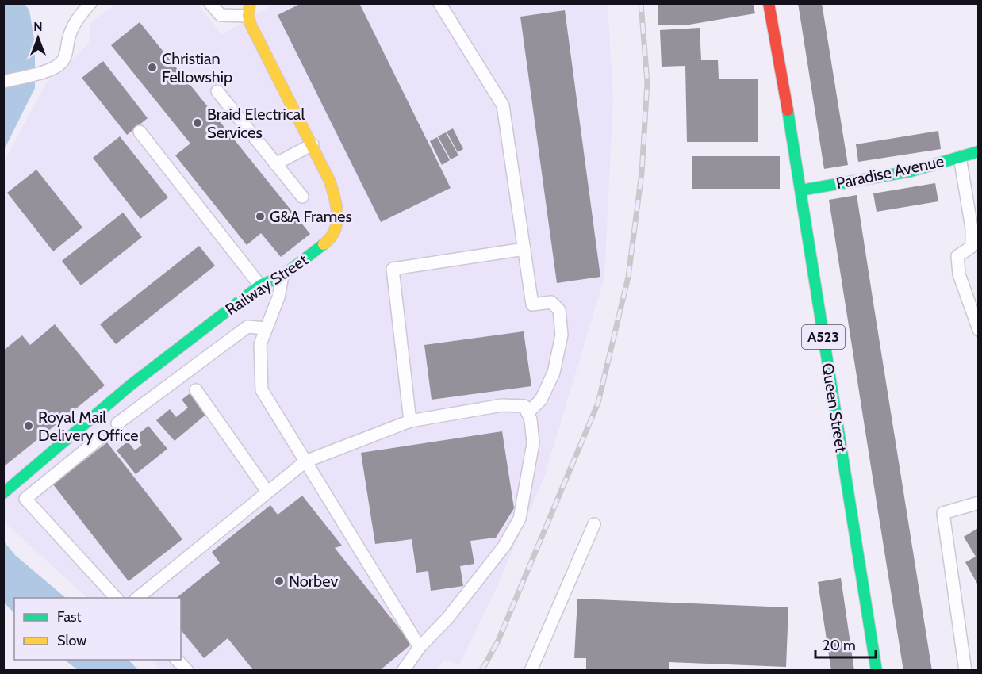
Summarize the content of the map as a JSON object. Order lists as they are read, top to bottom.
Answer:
{
  "streets": {
    "street": [
      "Paradise Avenue",
      "Railway Street",
      "A523",
      "Queen Street"
    ]
  },
  "crossings": [
    ["Paradise Avenue", "Queen Street"]
  ],
  "places": [
    "Christian Fellowship",
    "Braid Electrical Services",
    "G&A Frames",
    "Royal Mail Delivery Office",
    "Norbev"
  ],
  "legend": ["Fast", "Slow"],
  "scale_bar": "20 m",
  "north": "top"
}
